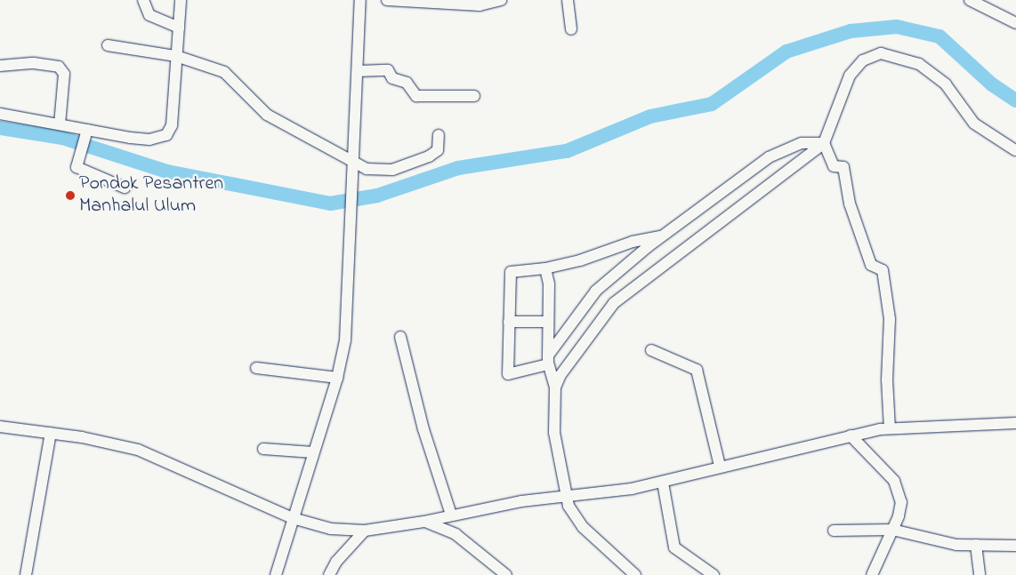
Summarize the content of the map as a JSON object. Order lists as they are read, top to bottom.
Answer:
{
  "places": ["Pondok Pesantren Manhalul Ulum"]
}
